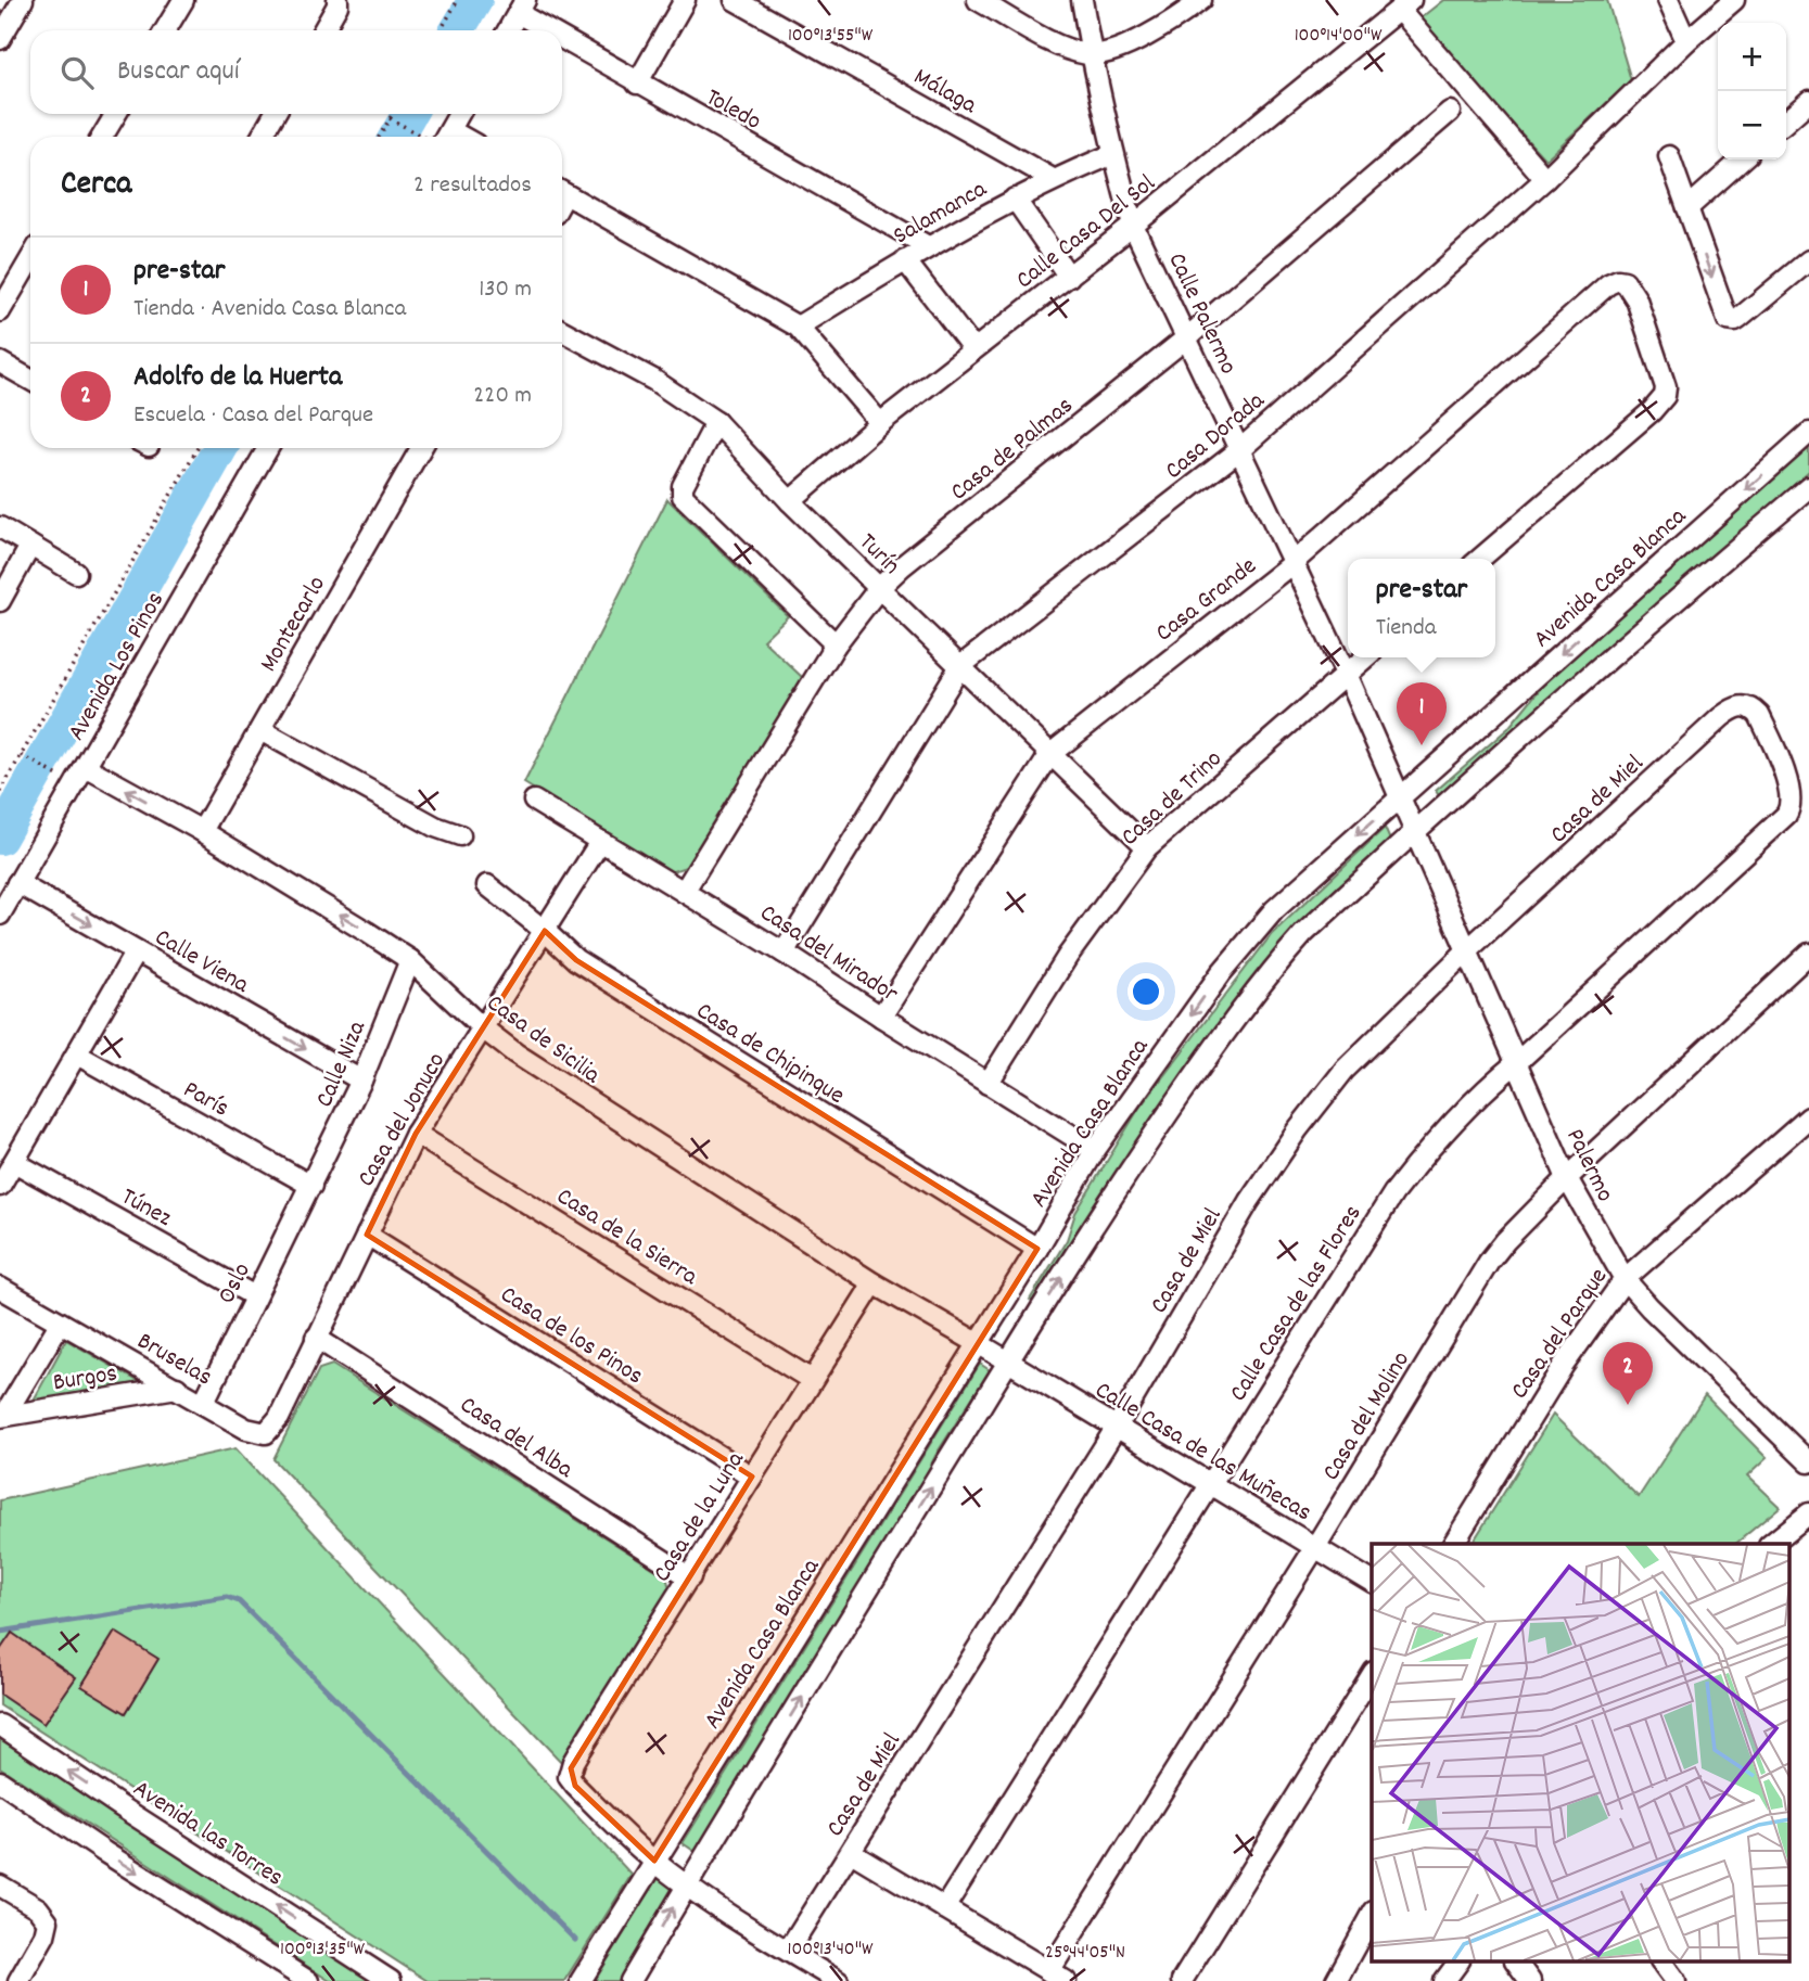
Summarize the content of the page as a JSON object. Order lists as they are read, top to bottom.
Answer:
{
  "streets": {
    "street": [
      "Málaga",
      "Toledo",
      "Salamanca",
      "Calle Casa Del Sol",
      "Calle Palermo",
      "Casa Dorada",
      "Casa de Palmas",
      "Turín",
      "Avenida Casa Blanca",
      "Casa Grande",
      "Montecarlo",
      "Avenida Los Pinos",
      "Casa de Trino",
      "Casa de Miel",
      "Casa del Mirador",
      "Calle Viena",
      "Casa de Sicilia",
      "Casa de Chipinque",
      "Calle Niza",
      "París",
      "Casa del Jonuco",
      "Palermo",
      "Túnez",
      "Casa de la Sierra",
      "Oslo",
      "Calle Casa de las Flores",
      "Casa del Parque",
      "Casa de los Pinos",
      "Bruselas",
      "Burgos",
      "Casa del Molino",
      "Casa del Alba",
      "Calle Casa de las Muñecas",
      "Casa de la Luna",
      "Avenida las Torres"
    ]
  },
  "crossings": [
    ["Málaga", "Salamanca"],
    ["Toledo", "Salamanca"],
    ["Salamanca", "Calle Palermo"],
    ["Calle Casa Del Sol", "Calle Palermo"],
    ["Calle Casa Del Sol", "Turín"],
    ["Calle Palermo", "Casa Dorada"],
    ["Calle Palermo", "Casa de Palmas"],
    ["Calle Palermo", "Avenida Casa Blanca"],
    ["Calle Palermo", "Casa Grande"],
    ["Calle Palermo", "Casa de Trino"],
    ["Calle Palermo", "Palermo"],
    ["Casa Dorada", "Turín"],
    ["Casa Dorada", "Casa del Mirador"],
    ["Casa de Palmas", "Turín"],
    ["Casa de Palmas", "Casa del Mirador"],
    ["Turín", "Casa Grande"],
    ["Turín", "Casa de Trino"],
    ["Avenida Casa Blanca", "Casa del Mirador"],
    ["Avenida Casa Blanca", "Casa de Sicilia"],
    ["Avenida Casa Blanca", "Casa de Chipinque"],
    ["Avenida Casa Blanca", "Calle Casa de las Muñecas"],
    ["Avenida Casa Blanca", "Casa de la Luna"],
    ["Casa Grande", "Casa del Mirador"],
    ["Montecarlo", "Casa de Sicilia"],
    ["Avenida Los Pinos", "Calle Viena"],
    ["Avenida Los Pinos", "Casa de Sicilia"],
    ["Casa de Trino", "Casa del Mirador"],
    ["Casa de Miel", "Palermo"],
    ["Casa de Miel", "Calle Casa de las Flores"],
    ["Casa de Miel", "Calle Casa de las Muñecas"],
    ["Casa del Mirador", "Casa del Jonuco"],
    ["Calle Viena", "Calle Niza"],
    ["Casa de Sicilia", "Calle Niza"],
    ["Casa de Sicilia", "Casa del Jonuco"],
    ["Casa de Sicilia", "Calle Casa de las Muñecas"],
    ["Casa de Sicilia", "Casa de la Luna"],
    ["Casa de Chipinque", "Casa del Jonuco"],
    ["Calle Niza", "París"],
    ["Calle Niza", "Oslo"],
    ["París", "Oslo"],
    ["Casa del Jonuco", "Casa de la Sierra"],
    ["Casa del Jonuco", "Casa de los Pinos"],
    ["Casa del Jonuco", "Bruselas"],
    ["Casa del Jonuco", "Casa del Alba"],
    ["Palermo", "Calle Casa de las Flores"],
    ["Palermo", "Casa del Parque"],
    ["Palermo", "Casa del Molino"],
    ["Túnez", "Oslo"],
    ["Casa de la Sierra", "Casa de la Luna"],
    ["Oslo", "Bruselas"],
    ["Calle Casa de las Flores", "Calle Casa de las Muñecas"],
    ["Casa de los Pinos", "Casa de la Luna"],
    ["Bruselas", "Burgos"],
    ["Casa del Molino", "Calle Casa de las Muñecas"],
    ["Casa del Alba", "Casa de la Luna"]
  ],
  "one_way": ["Calle Viena"],
  "page": {
    "map_buttons": ["+", "−"],
    "search": "Buscar aquí",
    "heading": ["Cerca", "2 resultados"],
    "list": [
      {
        "mark": "1",
        "name": "pre-star",
        "note": "Tienda · Avenida Casa Blanca",
        "value": "130 m"
      },
      {
        "mark": "2",
        "name": "Adolfo de la Huerta",
        "note": "Escuela · Casa del Parque",
        "value": "220 m"
      }
    ],
    "popup": ["pre-star", "Tienda"],
    "pins": ["1", "2"]
  },
  "coordinates": [
    "100°13'55\"W",
    "100°14'00\"W",
    "100°13'35\"W",
    "100°13'40\"W",
    "25°44'05\"N"
  ]
}
